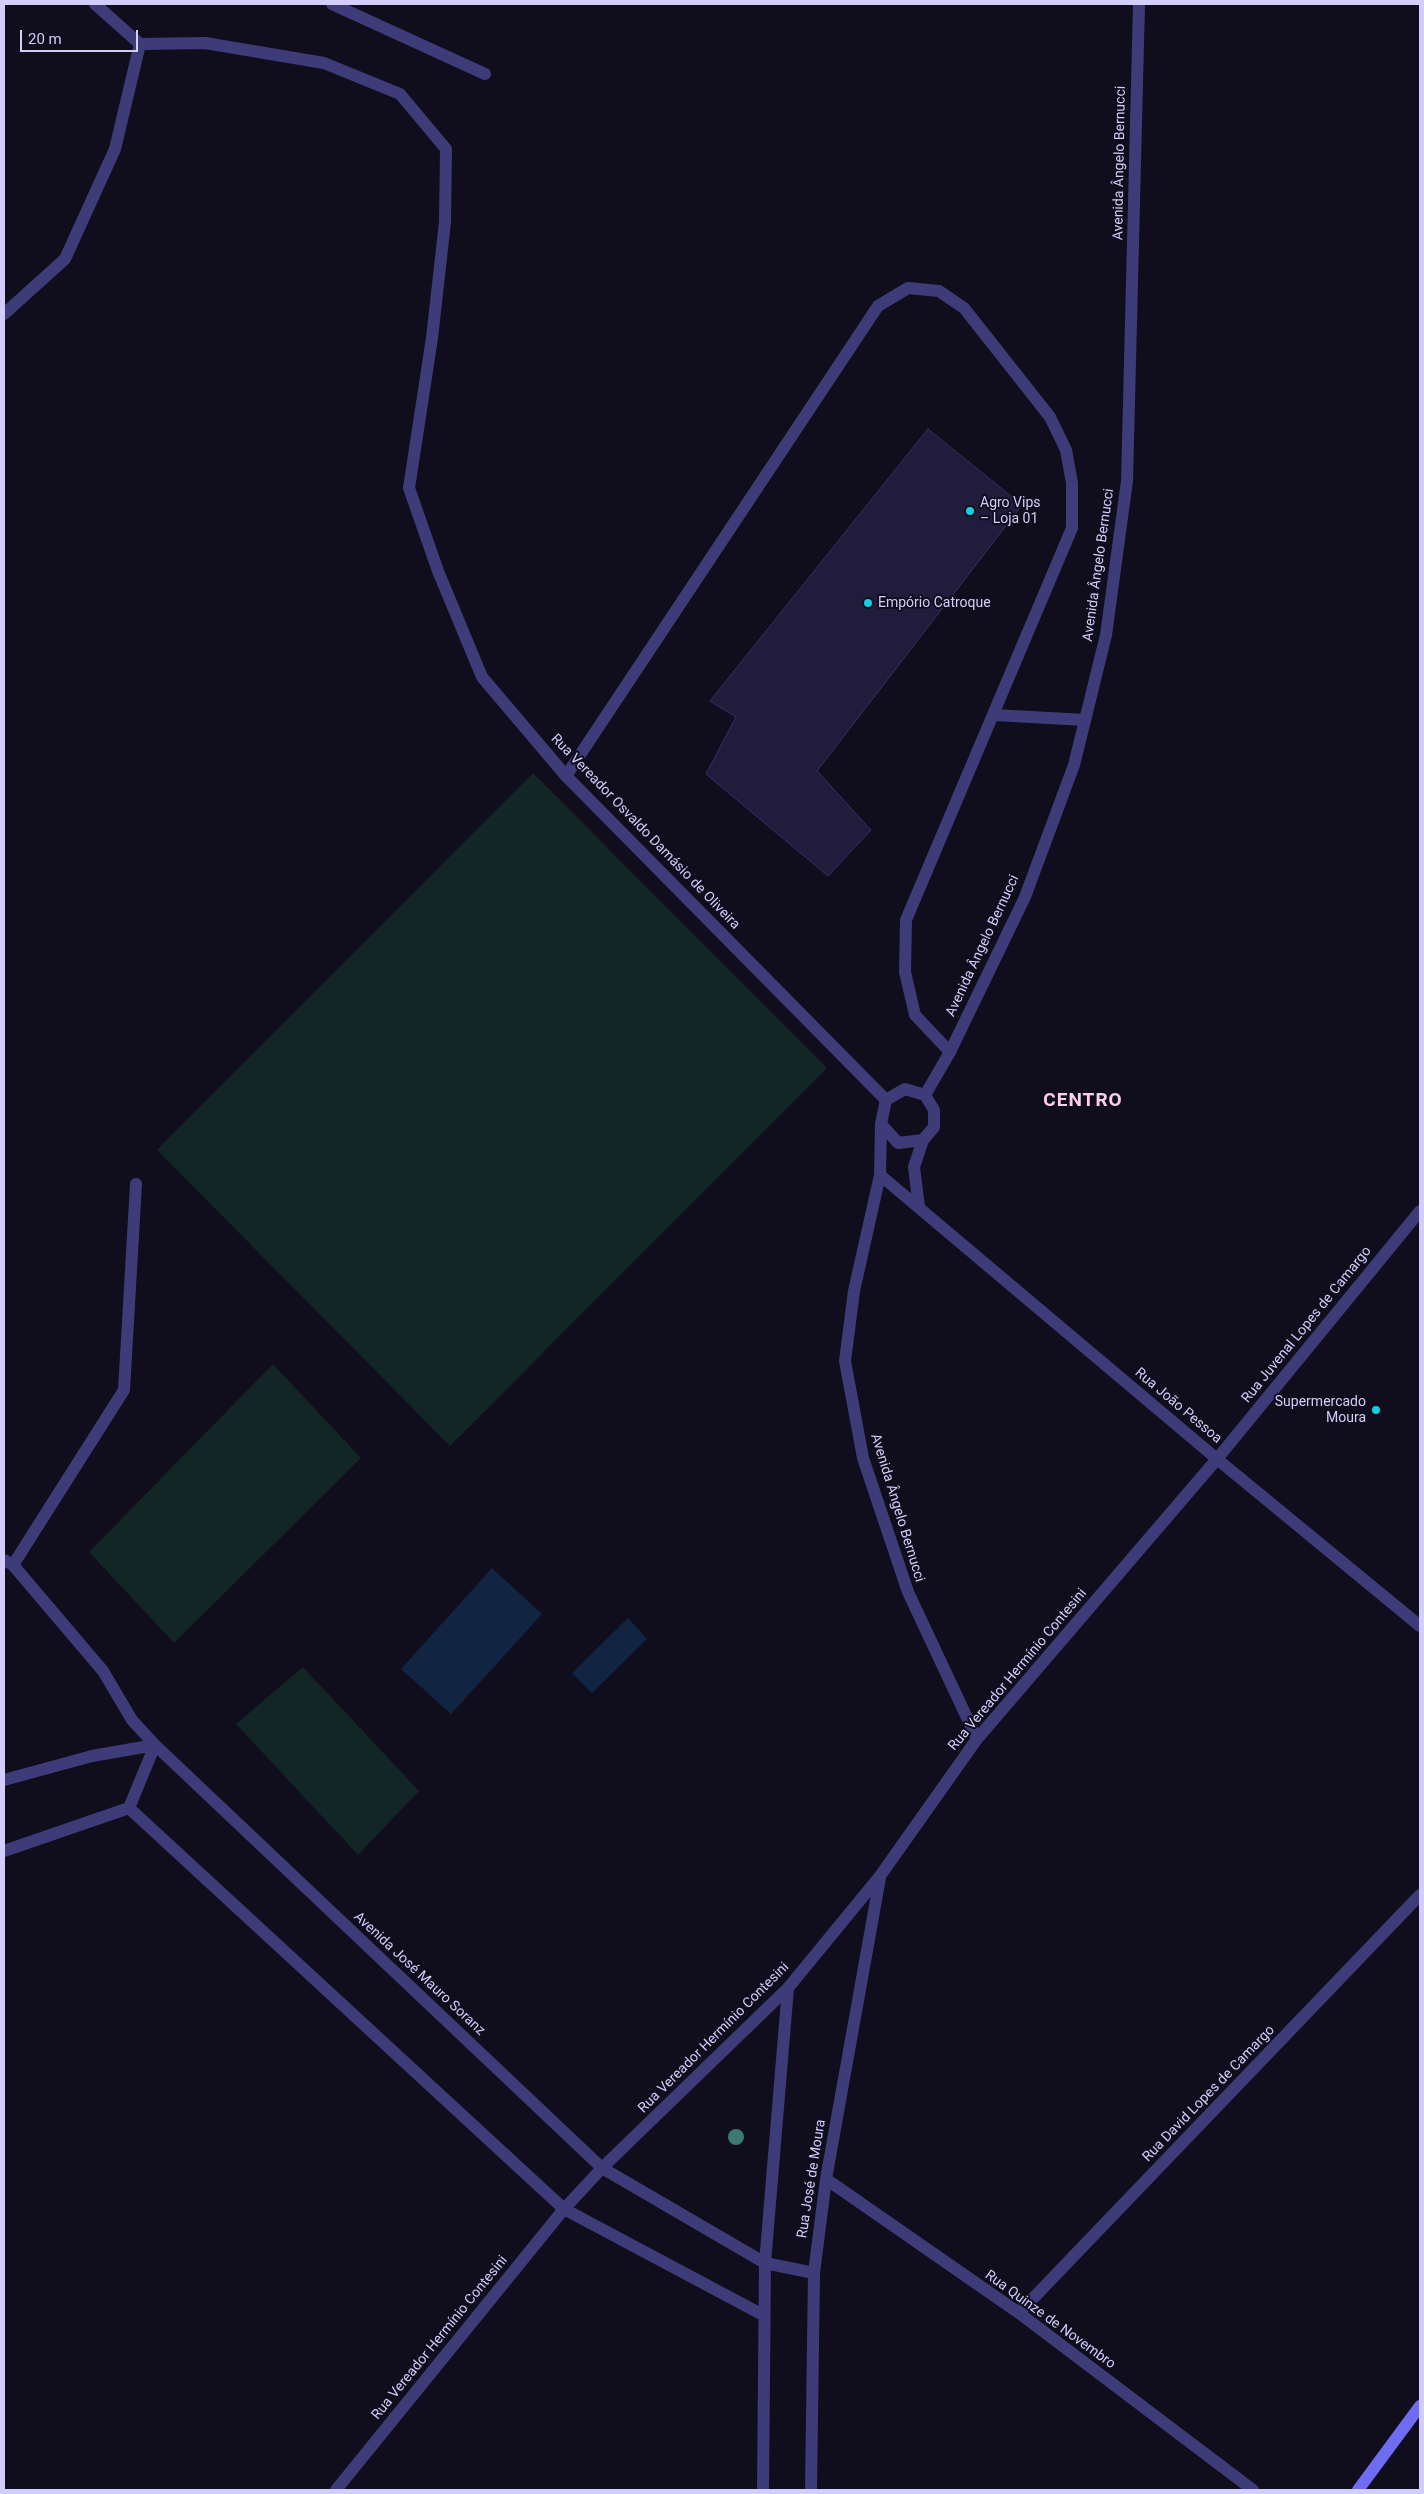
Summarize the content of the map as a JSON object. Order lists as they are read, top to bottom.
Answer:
{
  "streets": {
    "street": [
      "Avenida Ângelo Bernucci",
      "Rua Vereador Osvaldo Damásio de Oliveira",
      "Rua Juvenal Lopes de Camargo",
      "Rua João Pessoa",
      "Rua Vereador Hermínio Contesini",
      "Avenida José Mauro Soranz",
      "Rua David Lopes de Camargo",
      "Rua José de Moura",
      "Rua Quinze de Novembro"
    ]
  },
  "crossings": [
    ["Avenida Ângelo Bernucci", "Rua Vereador Osvaldo Damásio de Oliveira"],
    ["Avenida Ângelo Bernucci", "Rua João Pessoa"],
    ["Avenida Ângelo Bernucci", "Rua Vereador Hermínio Contesini"],
    ["Rua Juvenal Lopes de Camargo", "Rua João Pessoa"],
    ["Rua Juvenal Lopes de Camargo", "Rua Vereador Hermínio Contesini"],
    ["Rua João Pessoa", "Rua Vereador Hermínio Contesini"],
    ["Rua Vereador Hermínio Contesini", "Avenida José Mauro Soranz"],
    ["Rua Vereador Hermínio Contesini", "Rua José de Moura"],
    ["Avenida José Mauro Soranz", "Rua José de Moura"],
    ["Rua David Lopes de Camargo", "Rua Quinze de Novembro"],
    ["Rua José de Moura", "Rua Quinze de Novembro"]
  ],
  "districts": ["CENTRO"],
  "places": ["Agro Vips – Loja 01", "Empório Catroque", "Supermercado Moura"],
  "scale_bar": "20 m"
}
